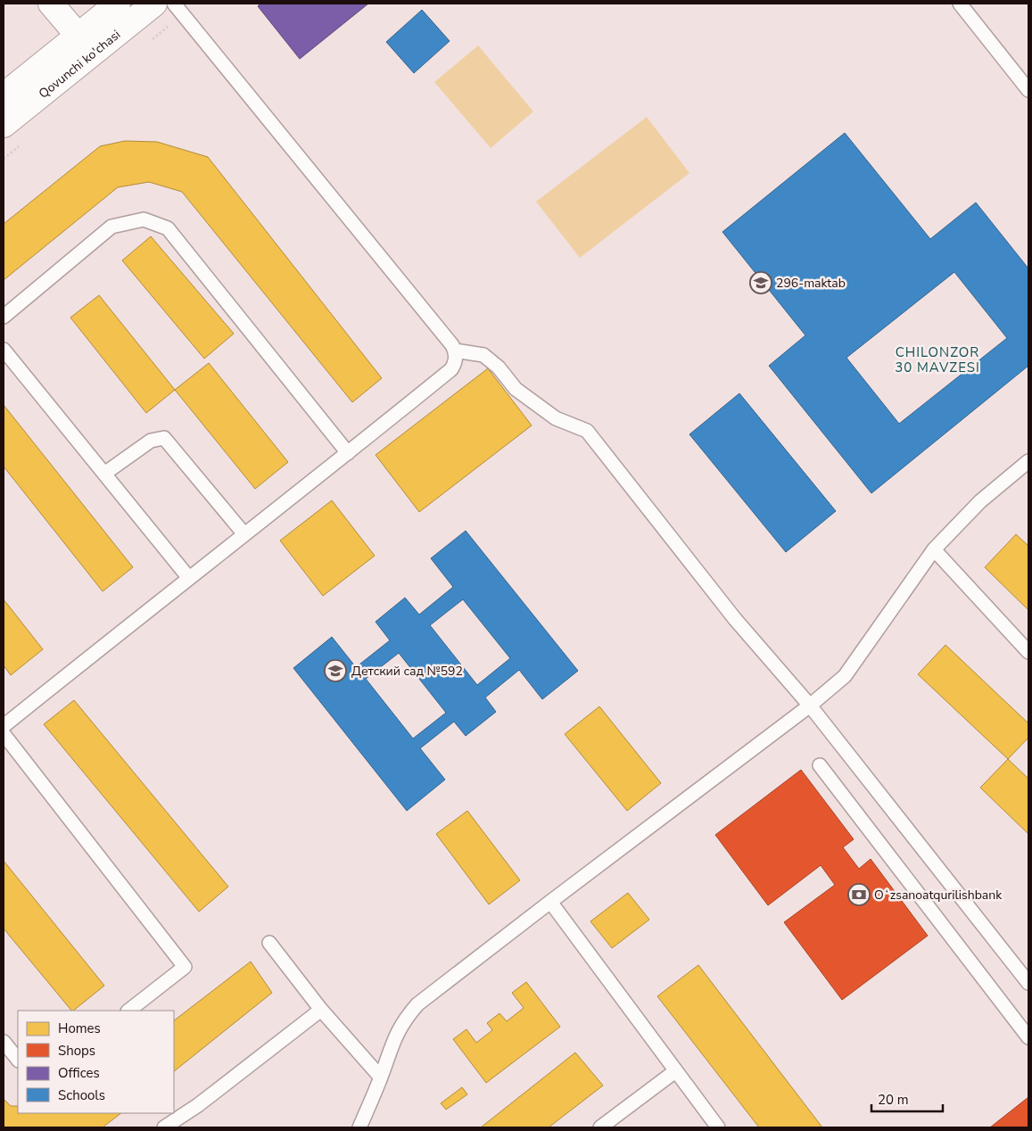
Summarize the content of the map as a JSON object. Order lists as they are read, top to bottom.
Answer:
{
  "streets": {
    "street": ["Qovunchi ko'chasi"]
  },
  "districts": ["CHILONZOR 30 MAVZESI"],
  "places": {
    "school or university": ["296-maktab", "Детcкий сад №592"],
    "bank": ["Oʻzsanoatqurilishbank"]
  },
  "legend": [
    "Homes",
    "Shops",
    "Offices",
    "Schools"
  ],
  "scale_bar": "20 m"
}
